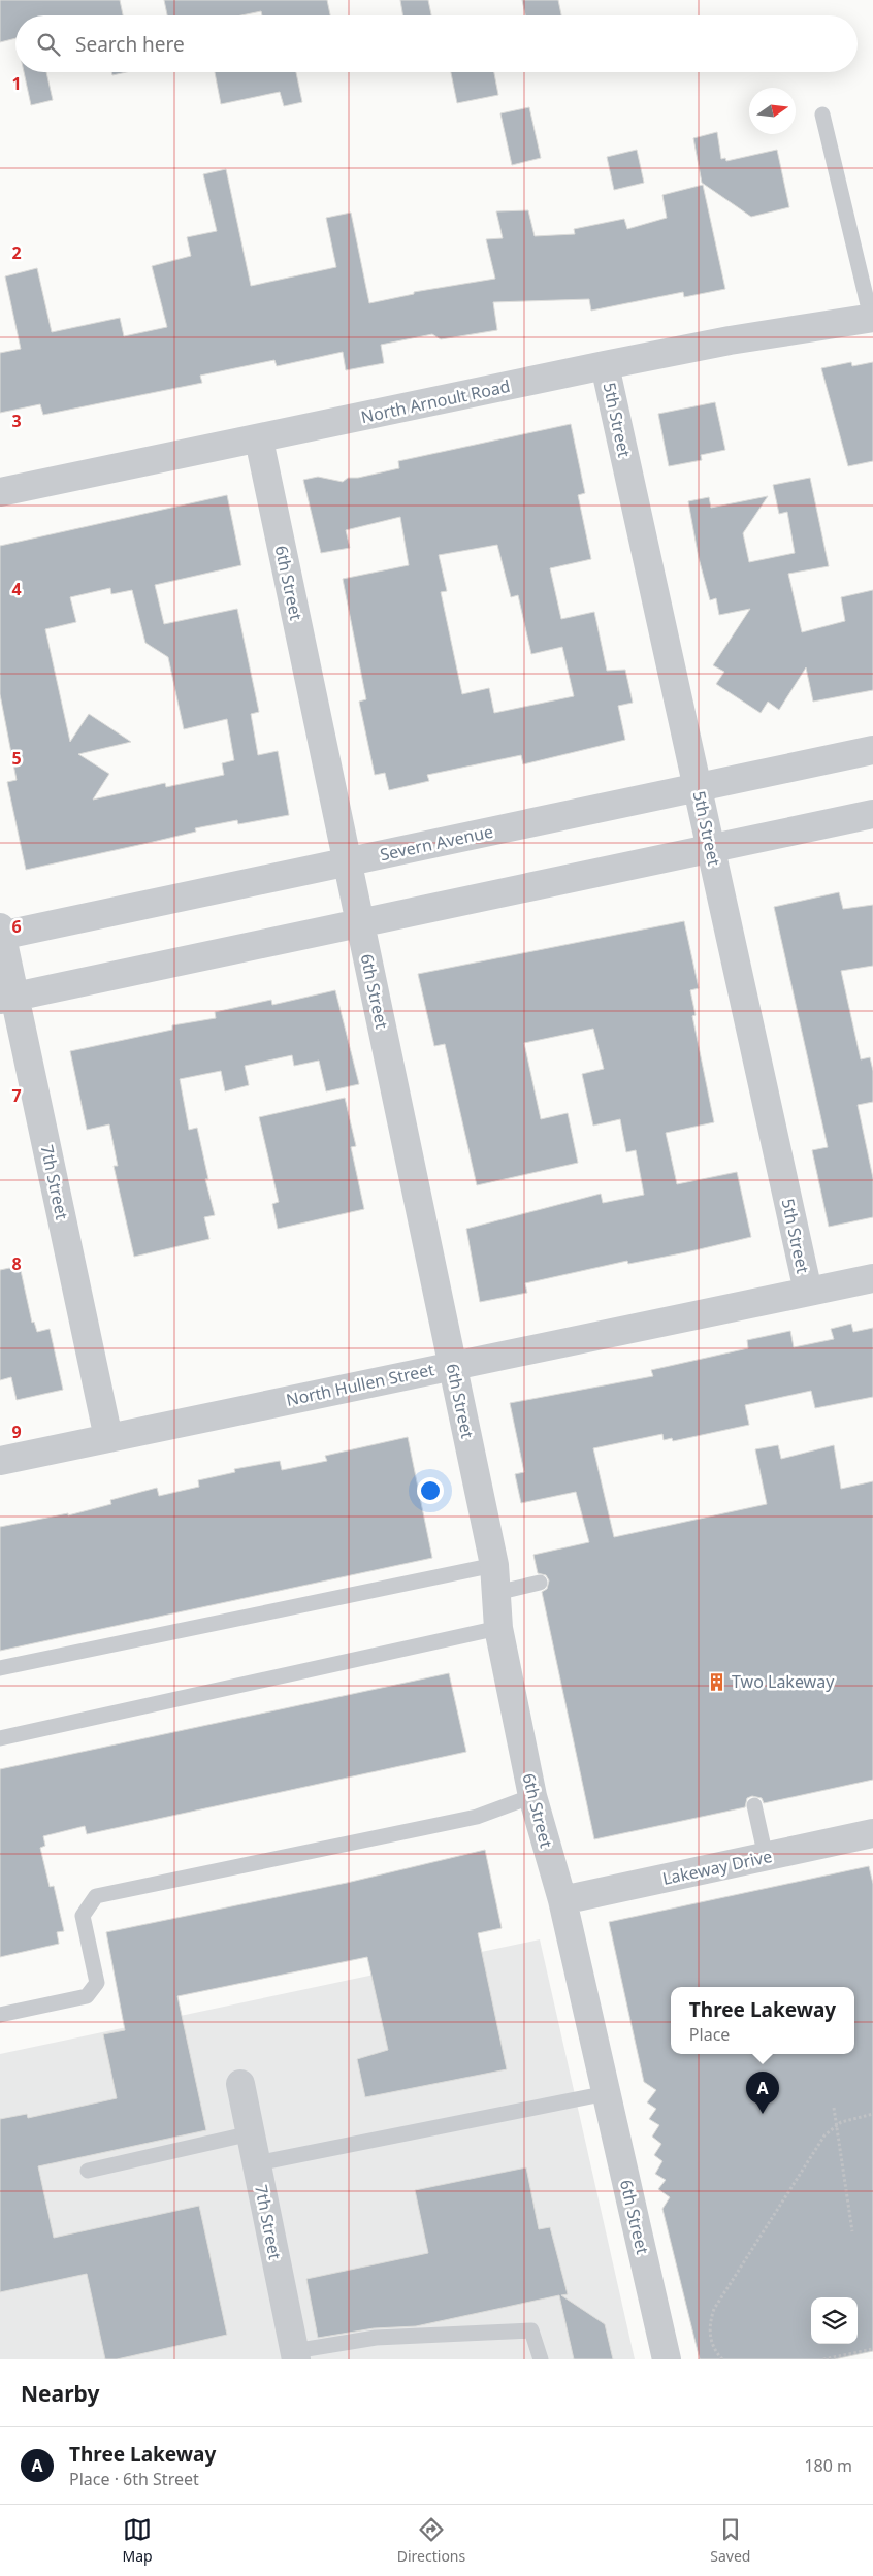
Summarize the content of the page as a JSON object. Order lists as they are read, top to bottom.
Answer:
{
  "streets": {
    "street": [
      "North Arnoult Road",
      "5th Street",
      "6th Street",
      "Severn Avenue",
      "7th Street",
      "North Hullen Street",
      "Lakeway Drive"
    ]
  },
  "crossings": [
    ["North Arnoult Road", "5th Street"],
    ["North Arnoult Road", "6th Street"],
    ["5th Street", "Severn Avenue"],
    ["5th Street", "North Hullen Street"],
    ["6th Street", "Severn Avenue"],
    ["6th Street", "North Hullen Street"],
    ["6th Street", "Lakeway Drive"],
    ["Severn Avenue", "7th Street"],
    ["7th Street", "North Hullen Street"]
  ],
  "places": {
    "building": ["Two Lakeway"]
  },
  "north": "right",
  "page": {
    "search": "Search here",
    "popup": ["Three Lakeway", "Place"],
    "pins": "A",
    "heading": "Nearby",
    "list": [
      {
        "mark": "A",
        "name": "Three Lakeway",
        "note": "Place · 6th Street",
        "value": "180 m"
      }
    ],
    "nav": ["Map", "Directions", "Saved"]
  },
  "grid": {
    "rows": [
      "1",
      "2",
      "3",
      "4",
      "5",
      "6",
      "7",
      "8",
      "9"
    ]
  }
}
